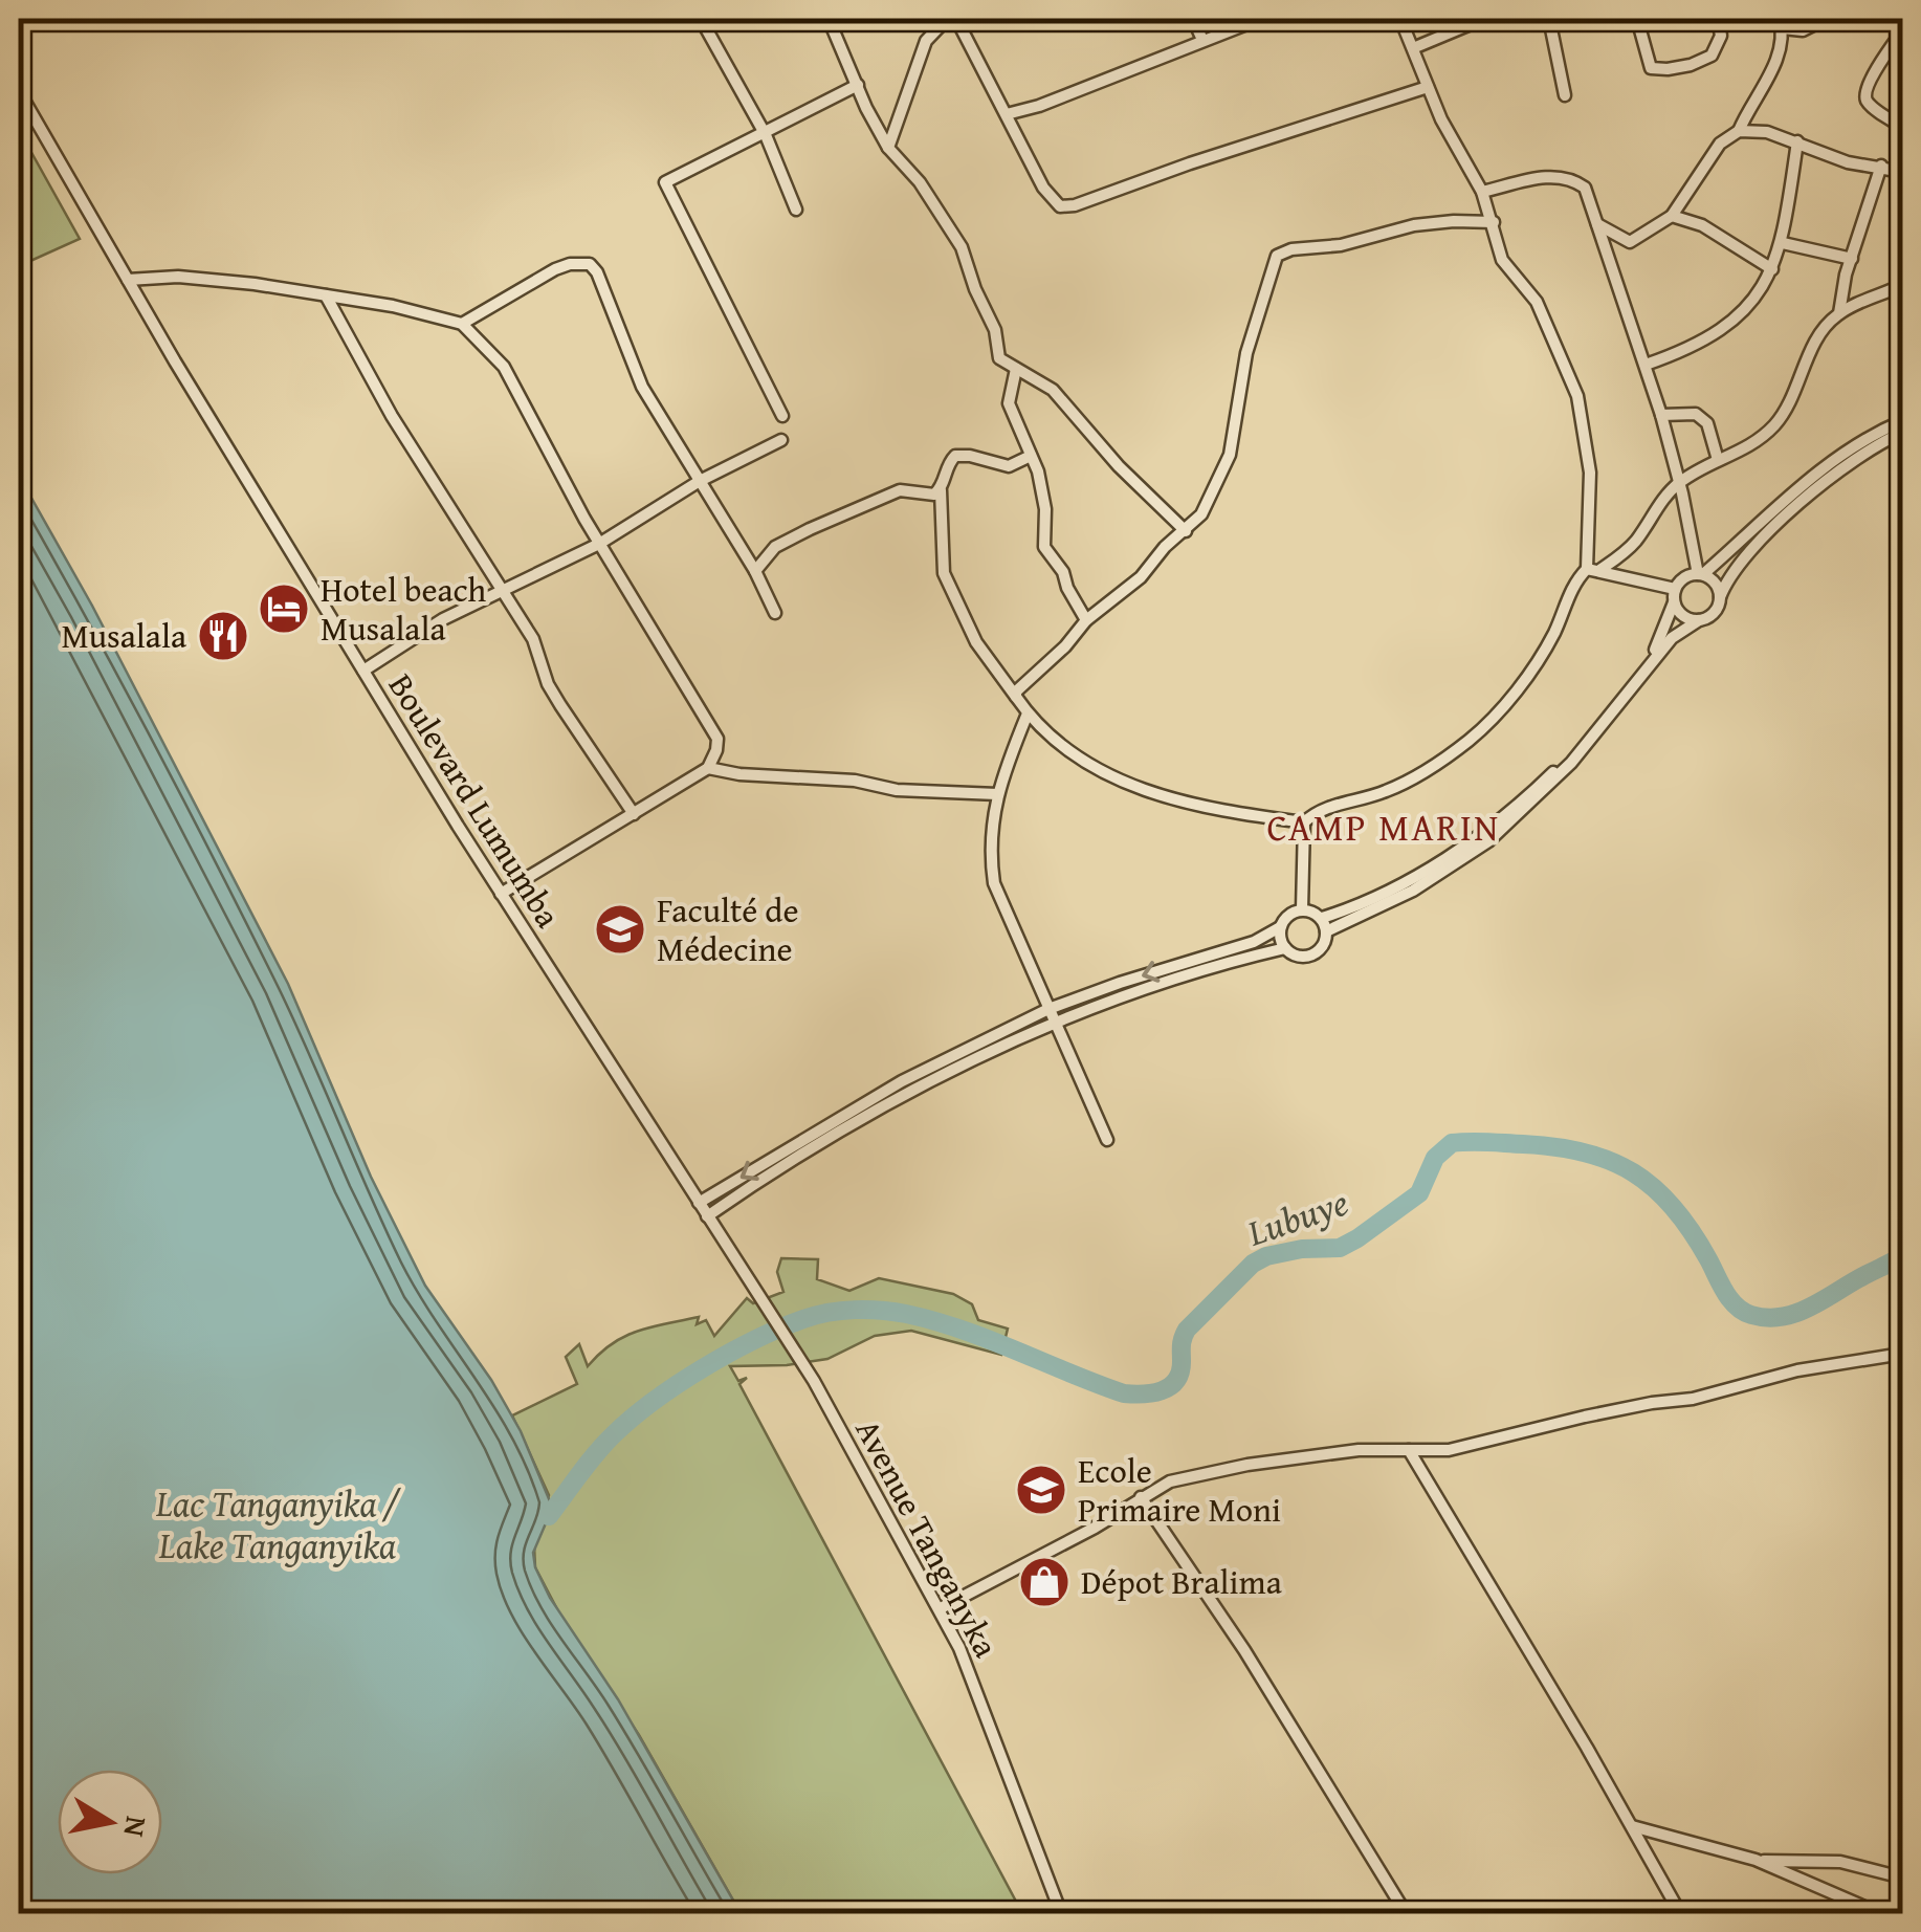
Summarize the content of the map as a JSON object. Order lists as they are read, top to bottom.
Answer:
{
  "streets": {
    "street": ["Boulevard Lumumba", "Avenue Tanganyka"]
  },
  "crossings": [
    ["Boulevard Lumumba", "Avenue Tanganyka"]
  ],
  "districts": ["CAMP MARIN"],
  "water": ["Lubuye", "Lac Tanganyika / Lake Tanganyika"],
  "places": {
    "hotel": ["Hotel beach Musalala"],
    "restaurant": ["Musalala"],
    "school or university": ["Faculté de Médecine", "Ecole Primaire Moni"],
    "shop": ["Dépot Bralima"]
  },
  "north": "right"
}
